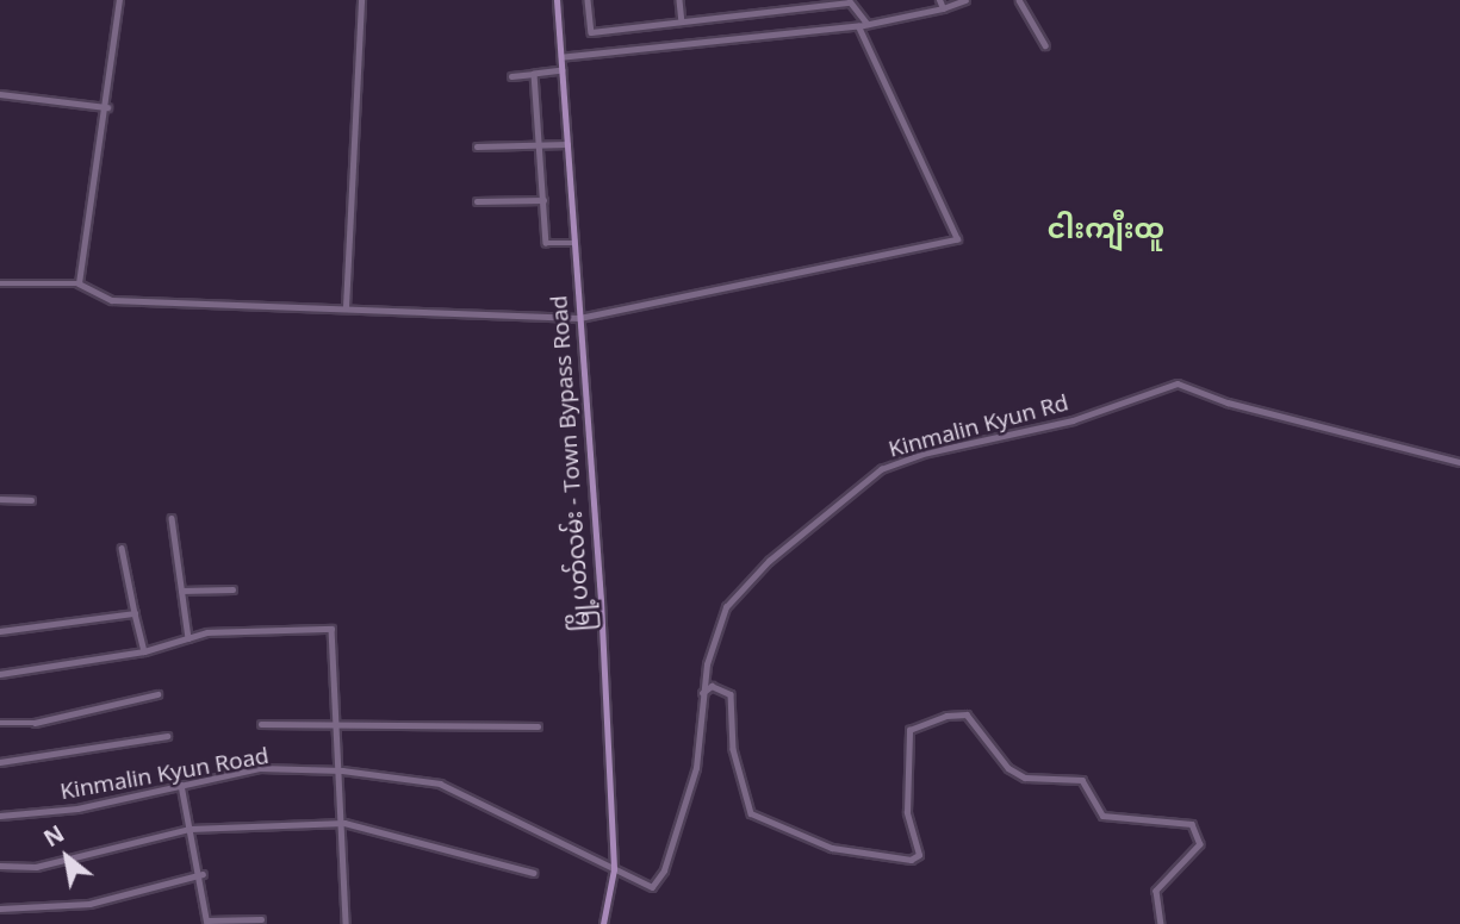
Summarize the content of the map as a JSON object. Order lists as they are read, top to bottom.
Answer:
{
  "streets": {
    "main road": ["မြို့ပတ်လမ်း - Town Bypass Road"],
    "street": ["Kinmalin Kyun Rd", "Kinmalin Kyun Road"]
  },
  "crossings": [
    ["Kinmalin Kyun Rd", "မြို့ပတ်လမ်း - Town Bypass Road"],
    ["Kinmalin Kyun Rd", "Kinmalin Kyun Road"],
    ["မြို့ပတ်လမ်း - Town Bypass Road", "Kinmalin Kyun Road"]
  ],
  "districts": ["ငါးကျီးထူ"],
  "north": "top left"
}
